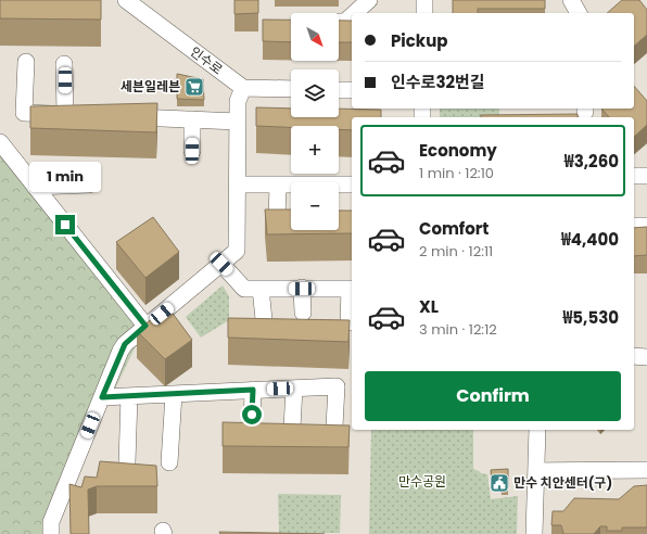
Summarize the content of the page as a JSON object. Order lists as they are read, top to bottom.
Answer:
{
  "streets": {
    "street": ["인수로"]
  },
  "parks": ["만수공원"],
  "places": {
    "supermarket": ["세븐일레븐"],
    "public building": ["만수 치안센터(구)"]
  },
  "north": "bottom right",
  "page": {
    "map_buttons": ["+", "−"],
    "banner": ["Pickup", "인수로32번길"],
    "list": [
      {
        "name": "Economy",
        "note": "1 min · 12:10",
        "value": "₩3,260"
      },
      {
        "name": "Comfort",
        "note": "2 min · 12:11",
        "value": "₩4,400"
      },
      {
        "name": "XL",
        "note": "3 min · 12:12",
        "value": "₩5,530"
      }
    ],
    "bubble": "1 min",
    "buttons": "Confirm"
  }
}
